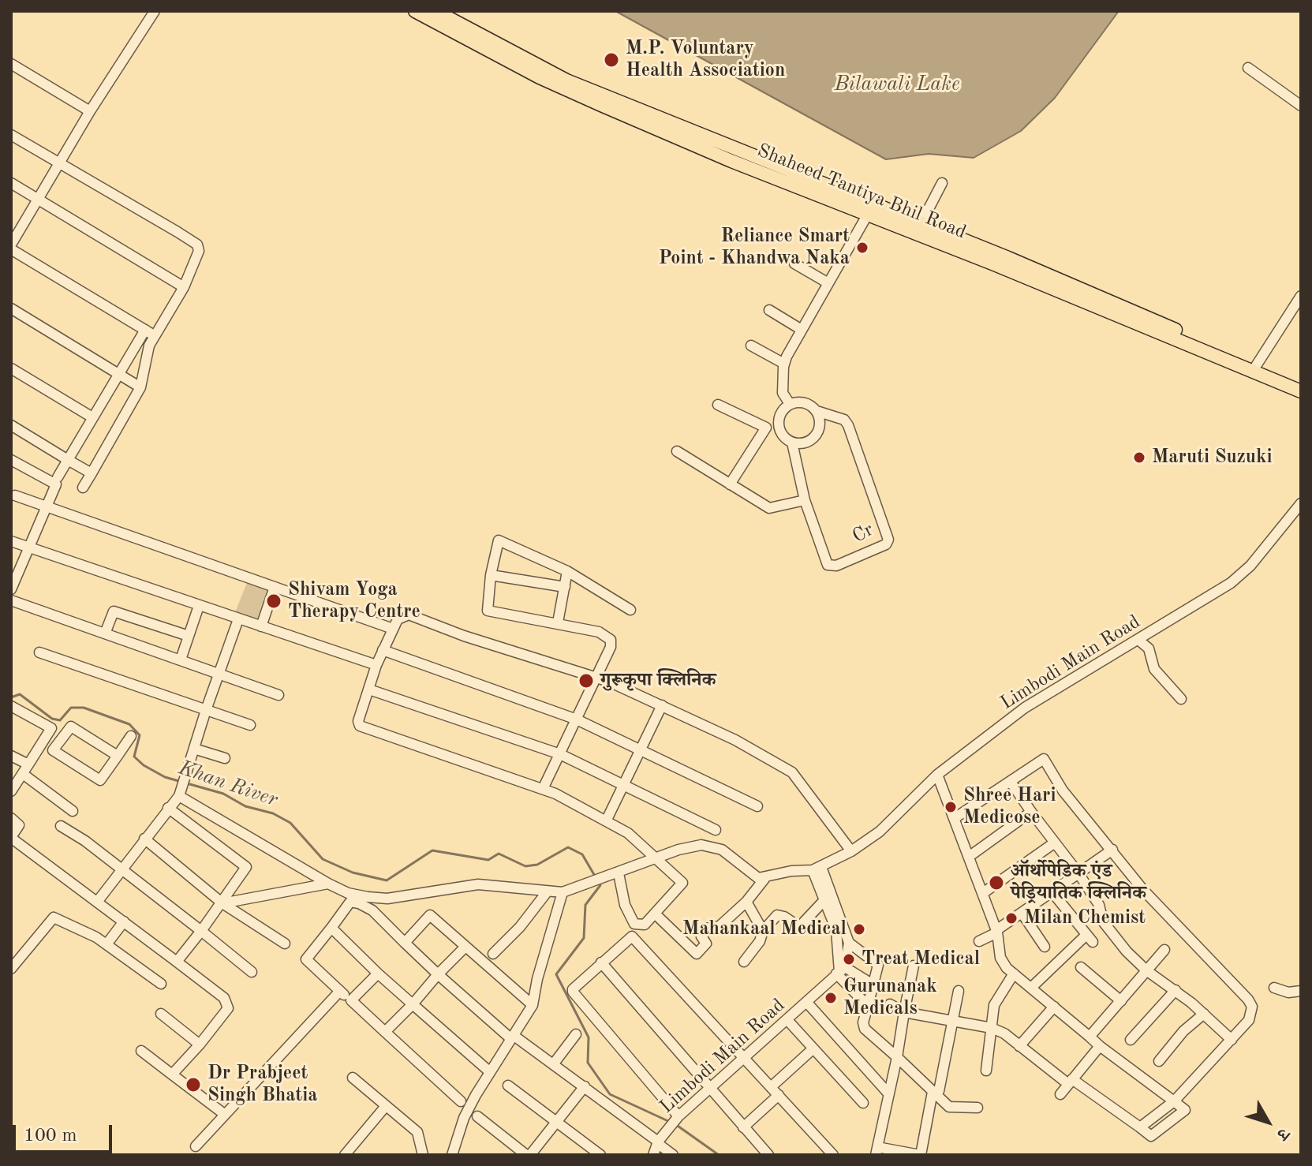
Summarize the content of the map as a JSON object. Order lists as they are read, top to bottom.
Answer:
{
  "streets": {
    "main road": ["Shaheed Tantiya Bhil Road"],
    "street": ["Cr", "Limbodi Main Road"]
  },
  "water": ["Bilawali Lake", "Khan River"],
  "places": [
    "M.P. Voluntary Health Association",
    "Reliance Smart Point - Khandwa Naka",
    "Maruti Suzuki",
    "Shivam Yoga Therapy Centre",
    "गुरूकृपा क्लिनिक",
    "Shree Hari Medicose",
    "ऑर्थोपेडिक एंड पेड्रियातिक क्लिनिक",
    "Milan Chemist",
    "Mahankaal Medical",
    "Treat Medical",
    "Gurunanak Medicals",
    "Dr Prabjeet Singh Bhatia"
  ],
  "scale_bar": "100 m",
  "north": "bottom right"
}
